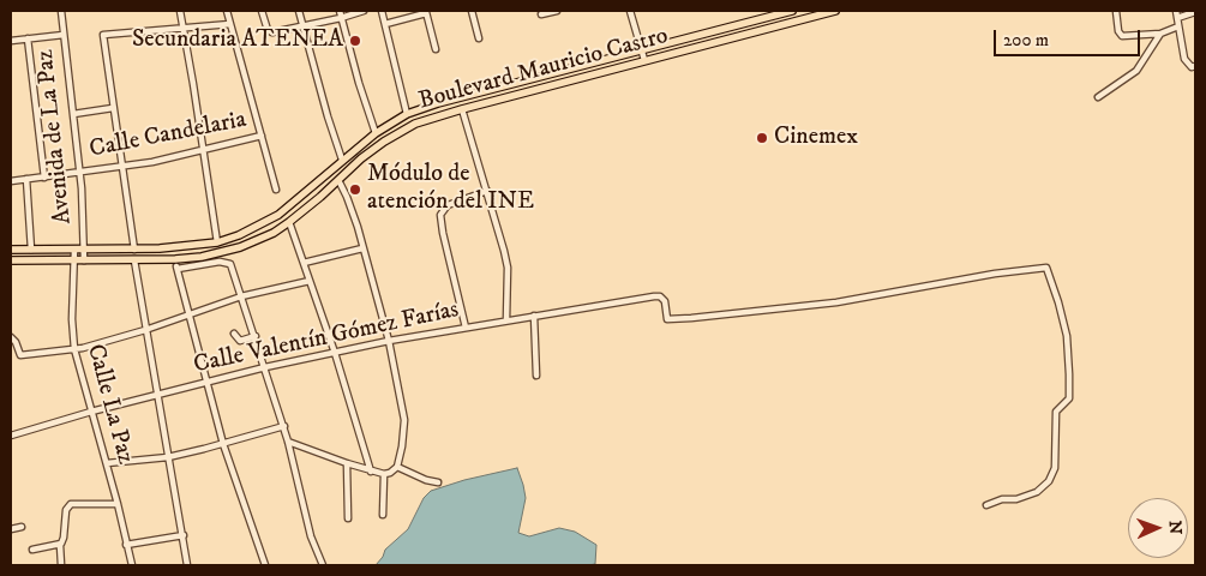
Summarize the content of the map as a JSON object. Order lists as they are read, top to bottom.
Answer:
{
  "streets": {
    "main road": ["Boulevard Mauricio Castro"],
    "street": [
      "Calle Candelaria",
      "Avenida de La Paz",
      "Calle Valentín Gómez Farías",
      "Calle La Paz"
    ]
  },
  "crossings": [
    ["Boulevard Mauricio Castro", "Avenida de La Paz"],
    ["Boulevard Mauricio Castro", "Calle La Paz"],
    ["Calle Candelaria", "Avenida de La Paz"],
    ["Calle Valentín Gómez Farías", "Calle La Paz"]
  ],
  "places": ["Secundaria ATENEA", "Cinemex", "Módulo de atención del INE"],
  "scale_bar": "200 m",
  "north": "right"
}
